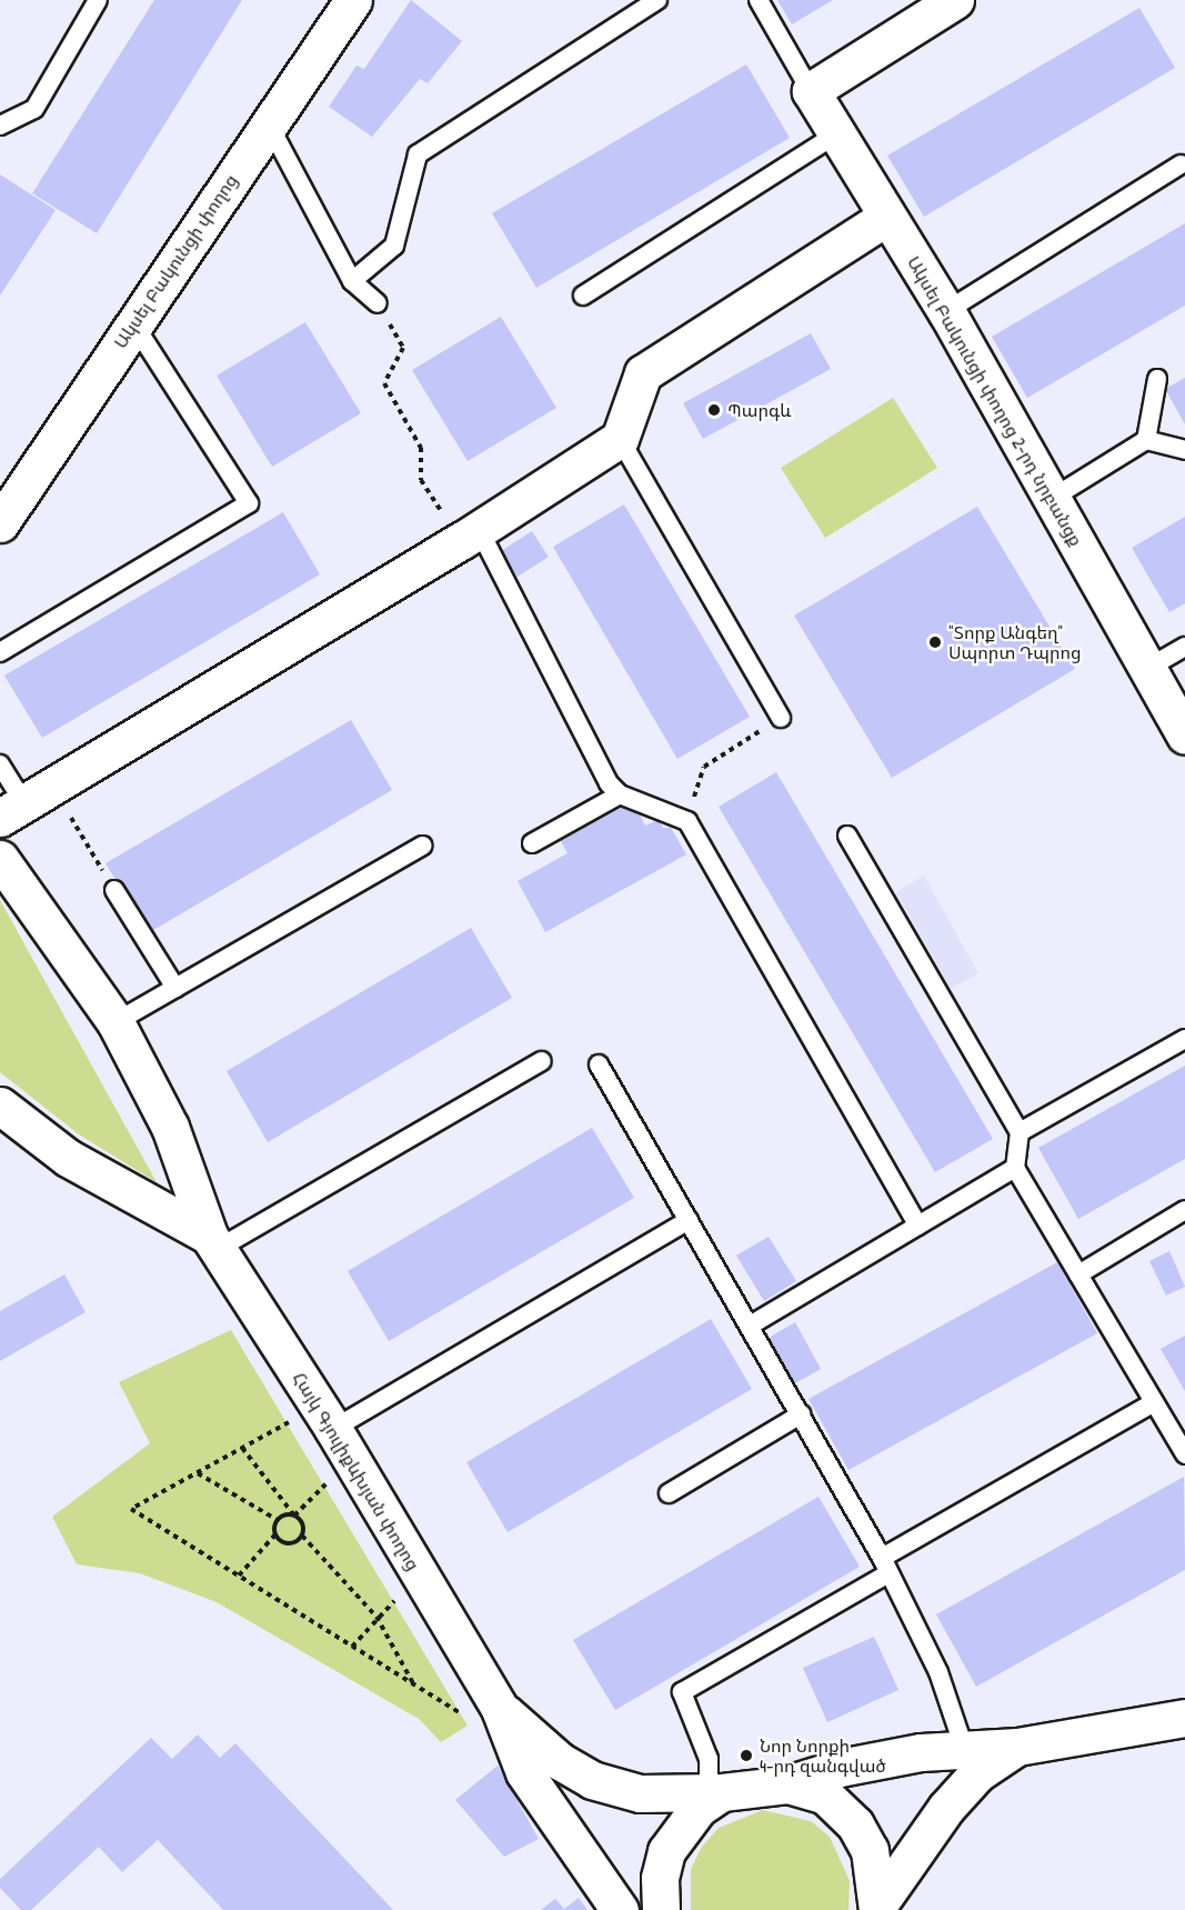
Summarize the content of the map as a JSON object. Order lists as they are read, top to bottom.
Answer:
{
  "streets": {
    "street": ["Ակսել Բակունցի փողոց", "Ակսել Բակունցի փողոց 2-րդ նրբանցք", "Հայկ Գյուլիքևխյան փողոց"]
  },
  "places": ["Պարգև", "\"Տորք Անգեղ\" Սպորտ Դպրոց", "Նոր Նորքի 4-րդ զանգված"]
}
